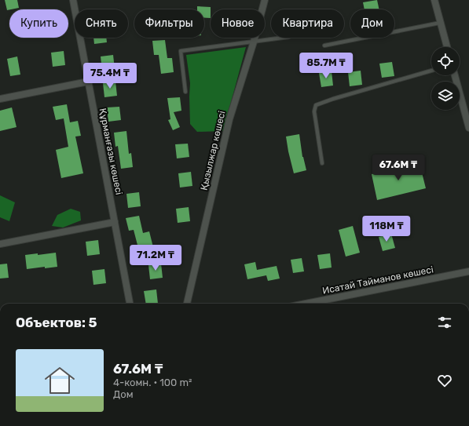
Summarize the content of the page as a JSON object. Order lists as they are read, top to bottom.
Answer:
{
  "streets": {
    "street": ["Қызылжар көшесі", "Құрманғазы көшесі", "Исатай Тайманов көшесі"]
  },
  "page": {
    "chip": [
      "Купить",
      "Снять",
      "Фильтры",
      "Новое",
      "Квартира",
      "Дом"
    ],
    "price": [
      "85.7M ₸",
      "75.4M ₸",
      "67.6M ₸",
      "118M ₸",
      "71.2M ₸"
    ],
    "heading": "Объектов: 5",
    "list": [
      {
        "name": "67.6M ₸",
        "note": "4-комн. · 100 m² · Дом"
      }
    ]
  }
}
